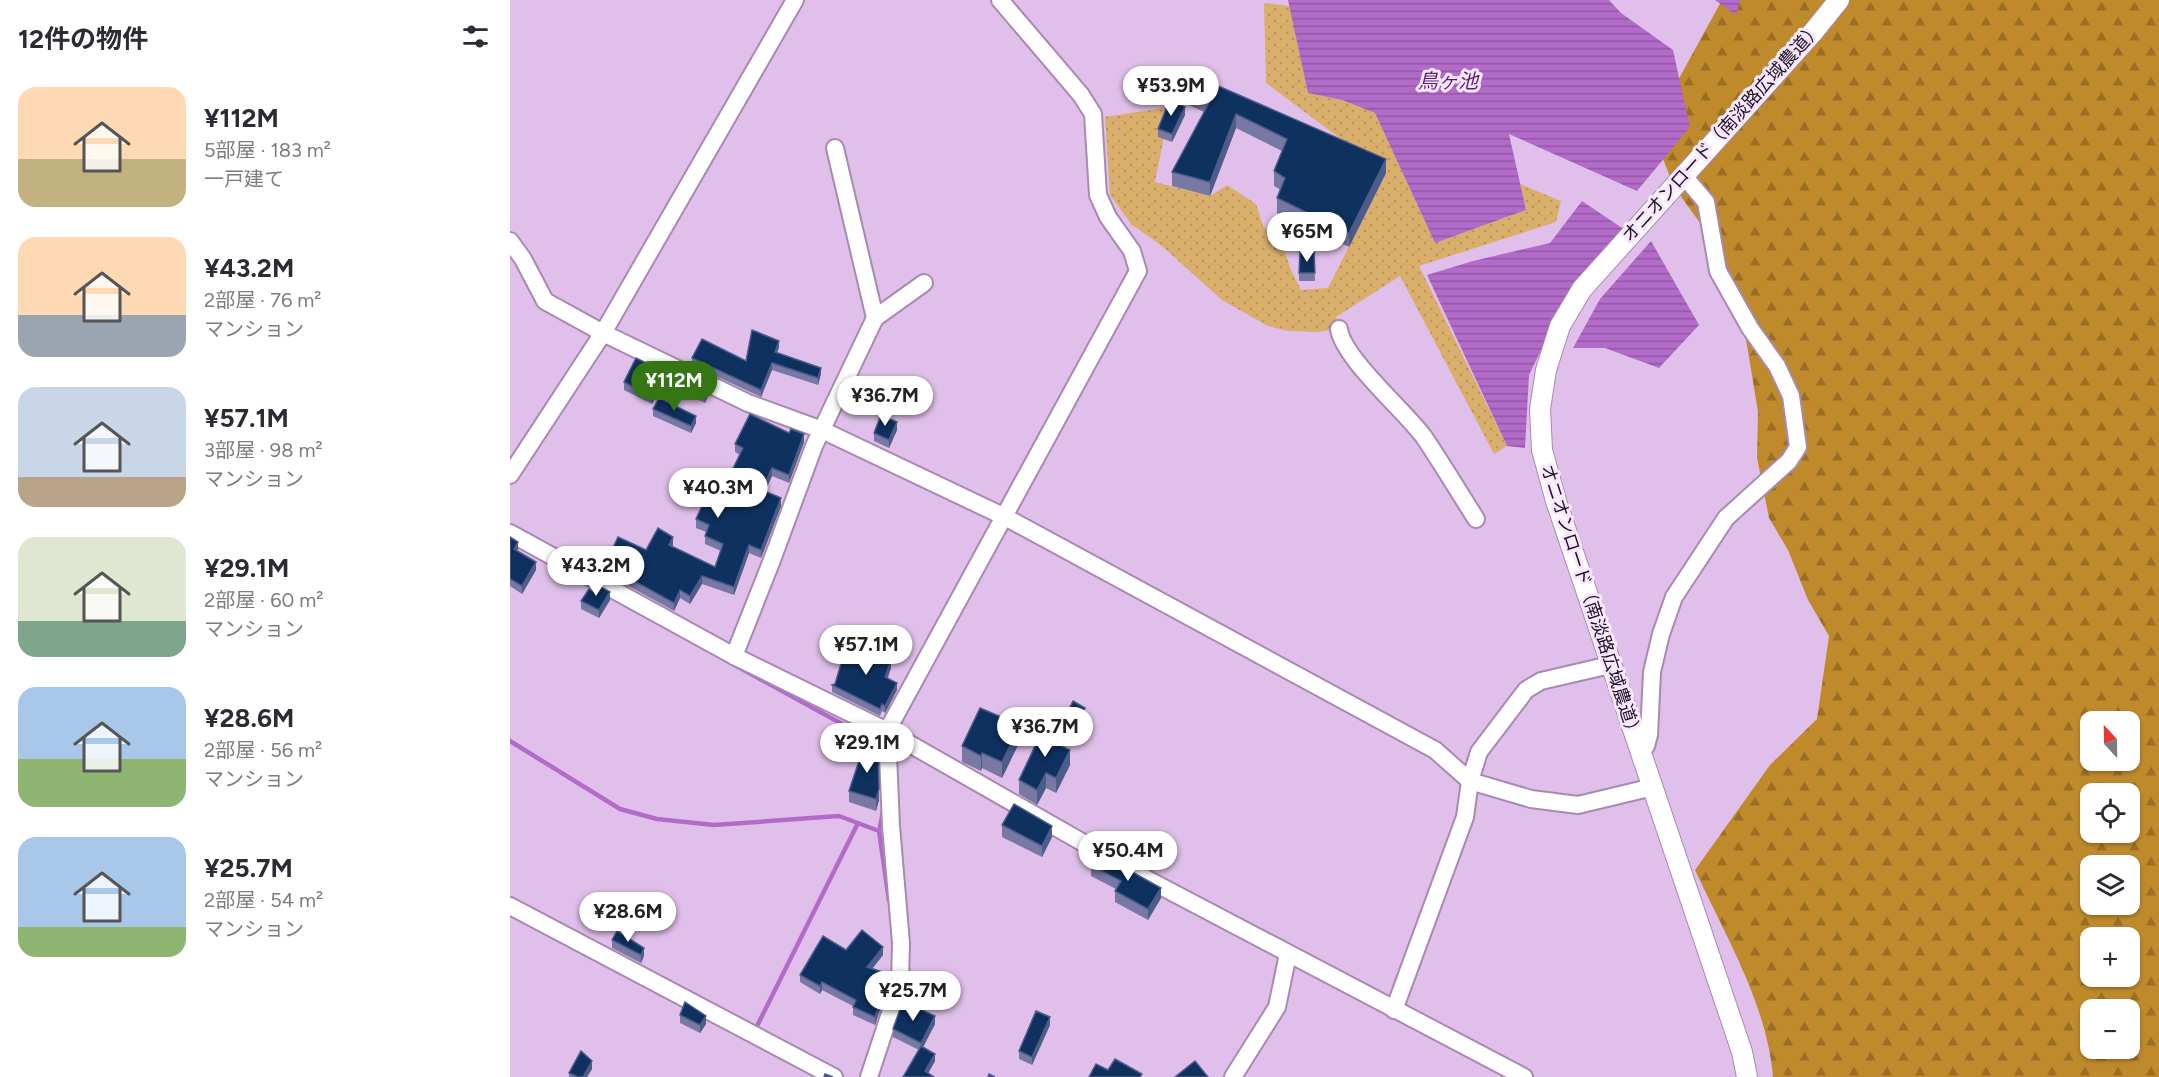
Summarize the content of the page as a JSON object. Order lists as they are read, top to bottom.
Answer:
{
  "streets": {
    "street": ["オニオンロード（南淡路広域農道）"]
  },
  "water": ["鳥ヶ池"],
  "north": "top",
  "page": {
    "heading": "12件の物件",
    "price": [
      "¥53.9M",
      "¥65M",
      "¥112M",
      "¥36.7M",
      "¥40.3M",
      "¥43.2M",
      "¥57.1M",
      "¥36.7M",
      "¥29.1M",
      "¥50.4M",
      "¥28.6M",
      "¥25.7M"
    ],
    "list": [
      {
        "name": "¥112M",
        "note": "5部屋 · 183 m² · 一戸建て"
      },
      {
        "name": "¥43.2M",
        "note": "2部屋 · 76 m² · マンション"
      },
      {
        "name": "¥57.1M",
        "note": "3部屋 · 98 m² · マンション"
      },
      {
        "name": "¥29.1M",
        "note": "2部屋 · 60 m² · マンション"
      },
      {
        "name": "¥28.6M",
        "note": "2部屋 · 56 m² · マンション"
      },
      {
        "name": "¥25.7M",
        "note": "2部屋 · 54 m² · マンション"
      }
    ],
    "map_buttons": ["+", "−"]
  }
}
